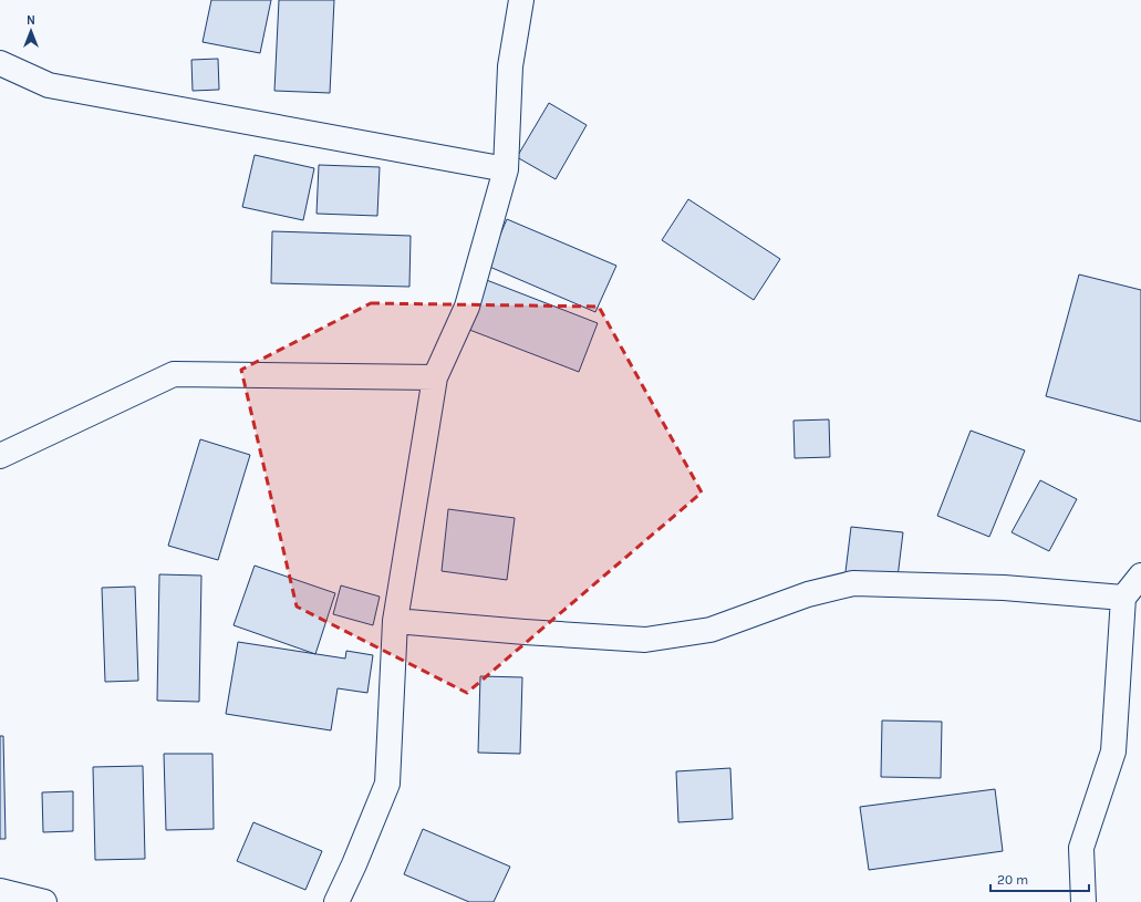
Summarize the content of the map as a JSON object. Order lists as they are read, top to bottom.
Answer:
{
  "scale_bar": "20 m",
  "north": "top"
}
